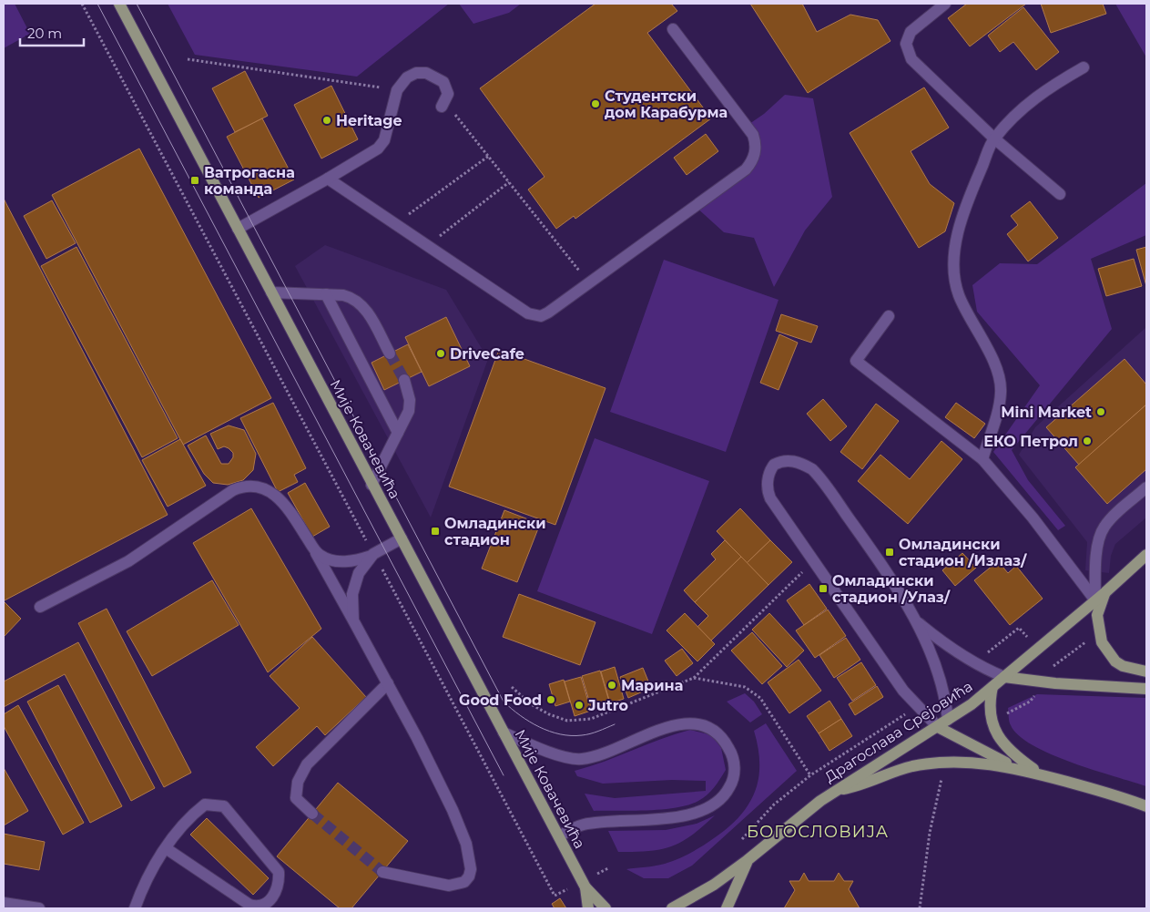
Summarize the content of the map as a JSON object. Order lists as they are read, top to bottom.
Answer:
{
  "streets": {
    "main road": ["Мије Ковачевића", "Драгослава Срејовића"]
  },
  "districts": ["БОГОСЛОВИЈА"],
  "places": {
    "other": [
      "Студентски дом Карабурма",
      "Heritage",
      "DriveCafe",
      "Mini Market",
      "ЕКО Петрол",
      "Марина",
      "Good Food",
      "Jutro"
    ],
    "transit": [
      "Ватрогасна команда",
      "Омладински стадион",
      "Омладински стадион /Излаз/",
      "Омладински стадион /Улаз/"
    ]
  },
  "scale_bar": "20 m"
}
